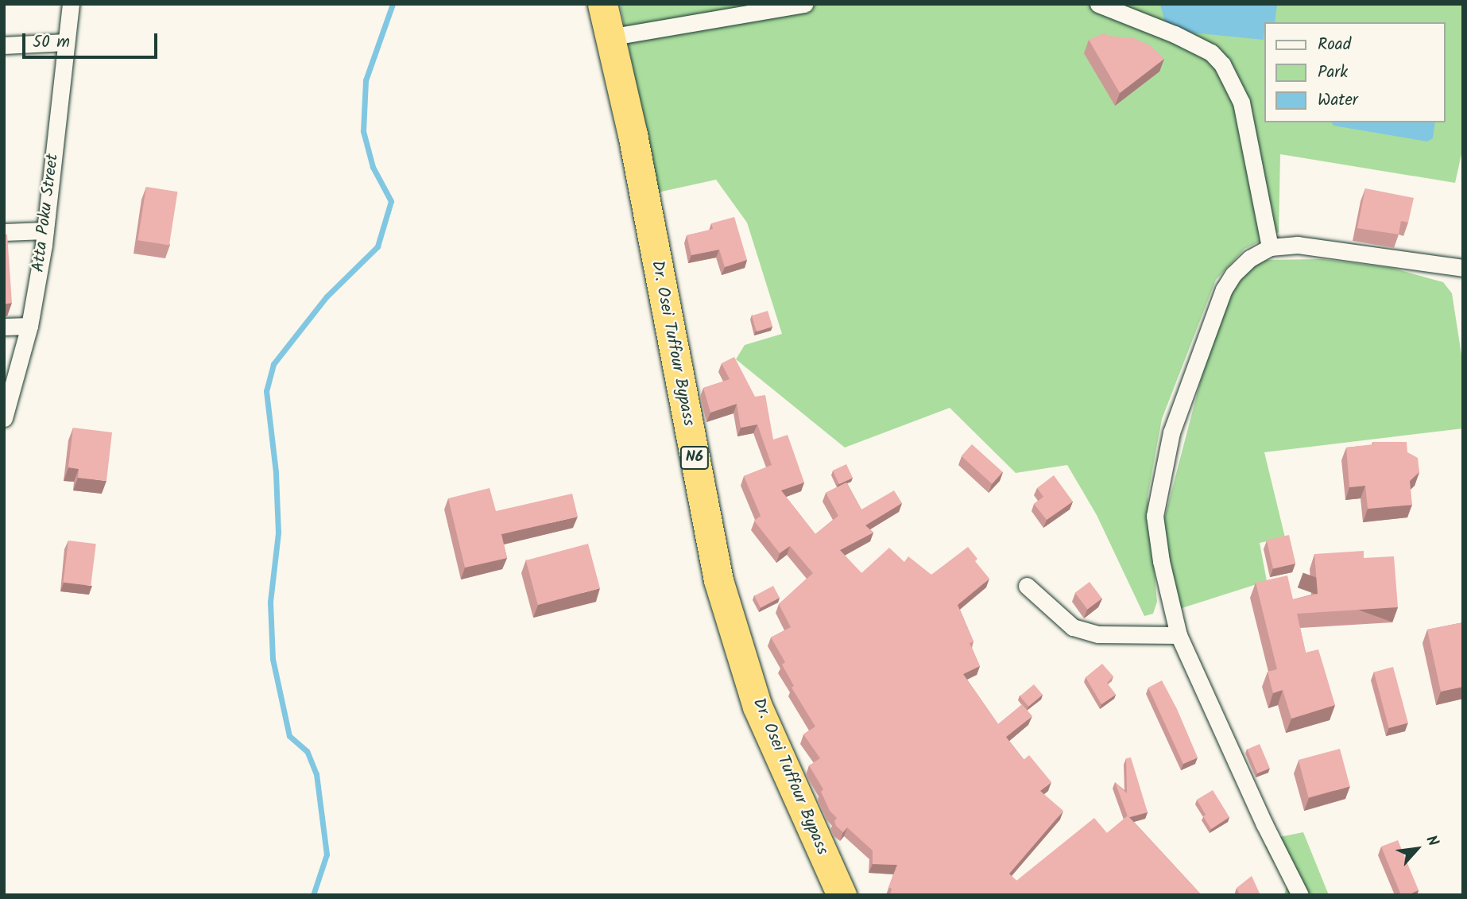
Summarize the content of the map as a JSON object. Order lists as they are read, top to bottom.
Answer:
{
  "streets": {
    "highway": ["Dr. Osei Tuffour Bypass", "N6"],
    "street": ["Atta Poku Street"]
  },
  "legend": ["Road", "Park", "Water"],
  "scale_bar": "50 m",
  "north": "top right"
}
